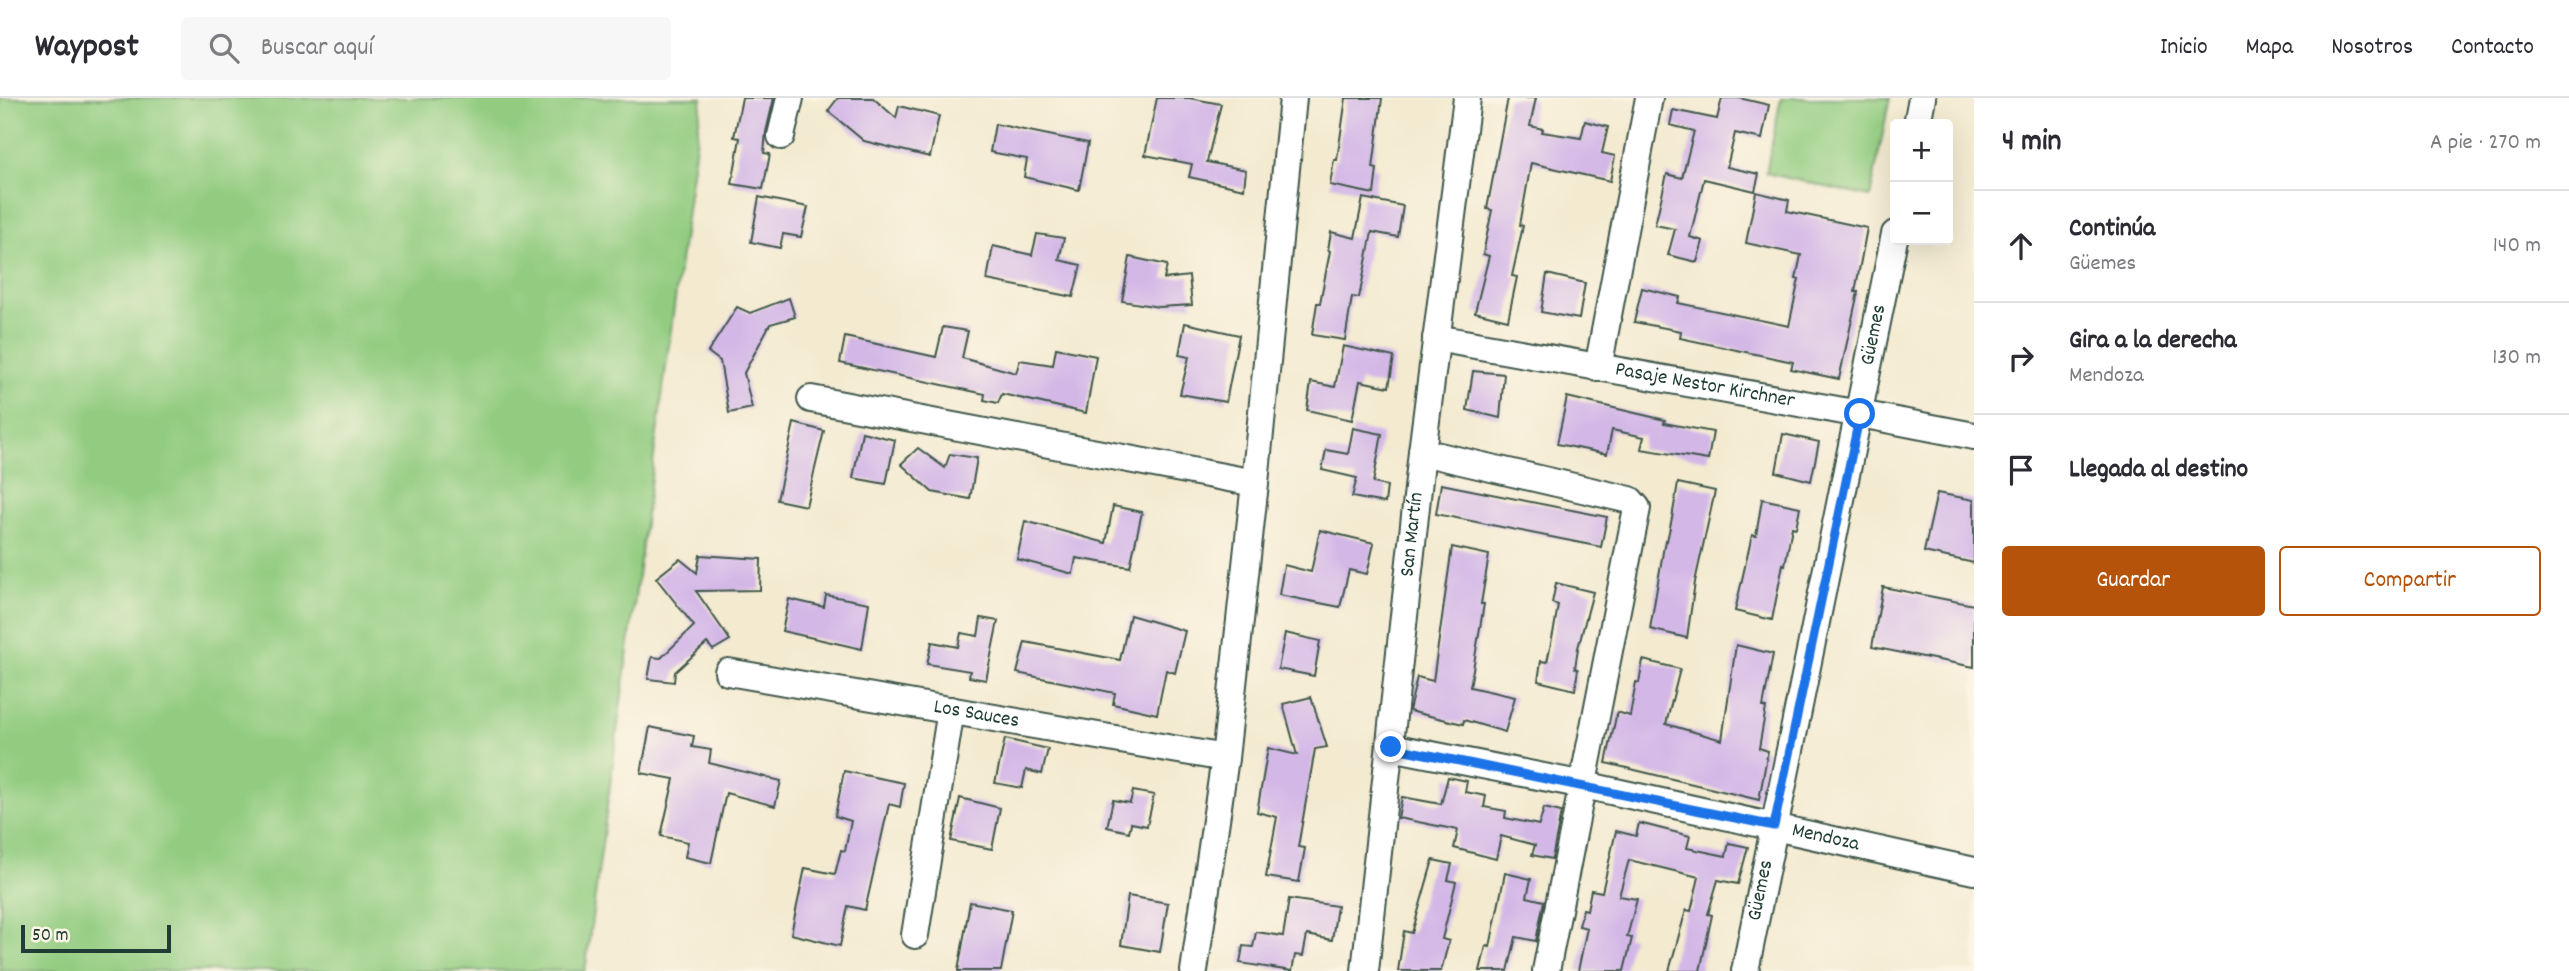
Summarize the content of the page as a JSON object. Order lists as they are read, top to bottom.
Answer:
{
  "streets": {
    "street": [
      "Güemes",
      "Pasaje Nestor Kirchner",
      "San Martín",
      "Los Sauces",
      "Mendoza"
    ]
  },
  "crossings": [
    ["Güemes", "Pasaje Nestor Kirchner"],
    ["Güemes", "Mendoza"],
    ["Pasaje Nestor Kirchner", "San Martín"],
    ["San Martín", "Mendoza"]
  ],
  "scale_bar": "50 m",
  "page": {
    "header": "Waypost",
    "search": "Buscar aquí",
    "nav": [
      "Inicio",
      "Mapa",
      "Nosotros",
      "Contacto"
    ],
    "heading": ["4 min", "A pie · 270 m"],
    "map_buttons": ["+", "−"],
    "list": [
      ["Continúa", "Güemes", "140 m"],
      ["Gira a la derecha", "Mendoza", "130 m"],
      "Llegada al destino"
    ],
    "buttons": ["Guardar", "Compartir"],
    "scale": "50 m"
  }
}
